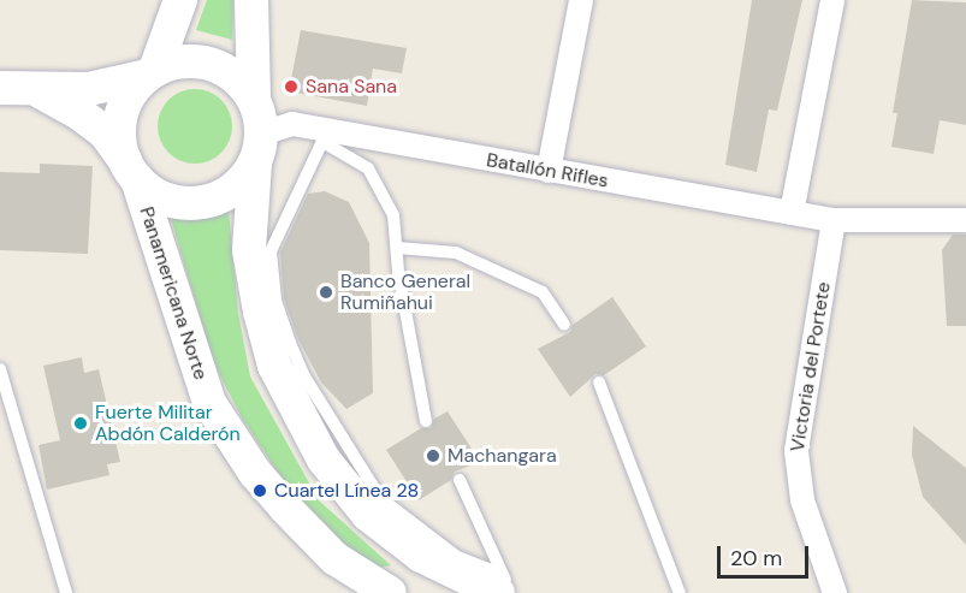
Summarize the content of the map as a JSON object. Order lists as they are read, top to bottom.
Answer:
{
  "streets": {
    "main road": ["Panamericana Norte"],
    "street": ["Batallón Rifles", "Victoria del Portete"]
  },
  "crossings": [
    ["Batallón Rifles", "Panamericana Norte"],
    ["Batallón Rifles", "Victoria del Portete"]
  ],
  "places": [
    "Sana Sana",
    "Banco General Rumiñahui",
    "Fuerte Militar Abdón Calderón",
    "Machangara",
    "Cuartel Línea 28"
  ],
  "scale_bar": "20 m"
}
